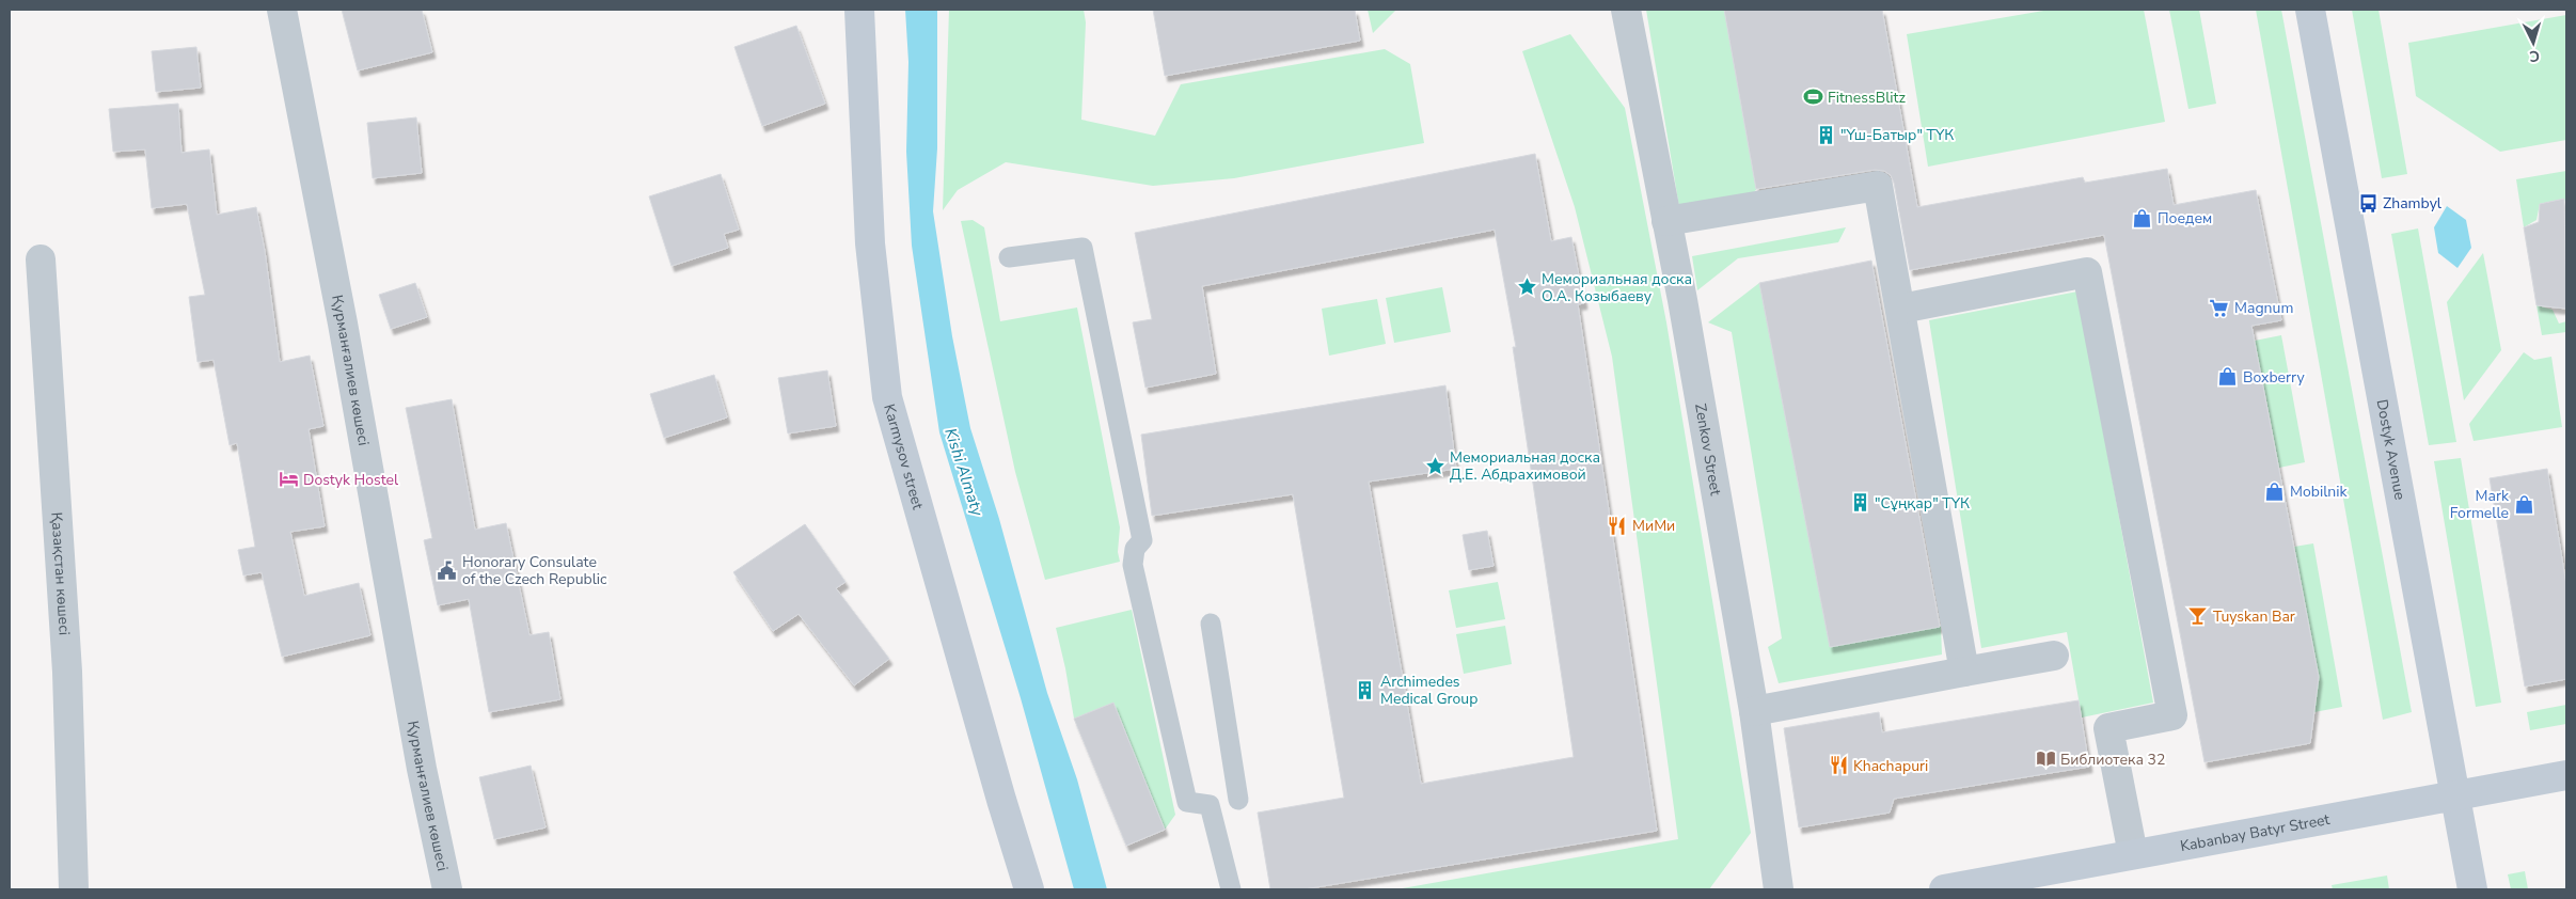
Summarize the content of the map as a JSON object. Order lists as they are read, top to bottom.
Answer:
{
  "streets": {
    "street": [
      "Қурманғалиев көшесі",
      "Zenkov Street",
      "Dostyk Avenue",
      "Karmysov street",
      "Қазақстан көшесі",
      "Kabanbay Batyr Street"
    ]
  },
  "crossings": [
    ["Dostyk Avenue", "Kabanbay Batyr Street"]
  ],
  "water": ["Kіshі Almaty"],
  "places": {
    "sports": ["FitnessBlitz"],
    "building": ["\"Үш-Батыр\" ТҮК", "\"Сұңқар\" ТҮК", "Archimedes Medical Group"],
    "bus stop": ["Zhambyl"],
    "shop": [
      "Поедем",
      "Boxberry",
      "Mobilnik",
      "Mark Formelle"
    ],
    "place": ["Мемориальная доска О.А. Козыбаеву", "Мемориальная доска Д.Е. Абдрахимовой"],
    "supermarket": ["Magnum"],
    "hotel": ["Dostyk Hostel"],
    "restaurant": ["МиМи", "Khachapuri"],
    "public building": ["Honorary Consulate of the Czech Republic"],
    "bar": ["Tuyskan Bar"],
    "library": ["Библиотека 32"]
  },
  "north": "bottom"
}
